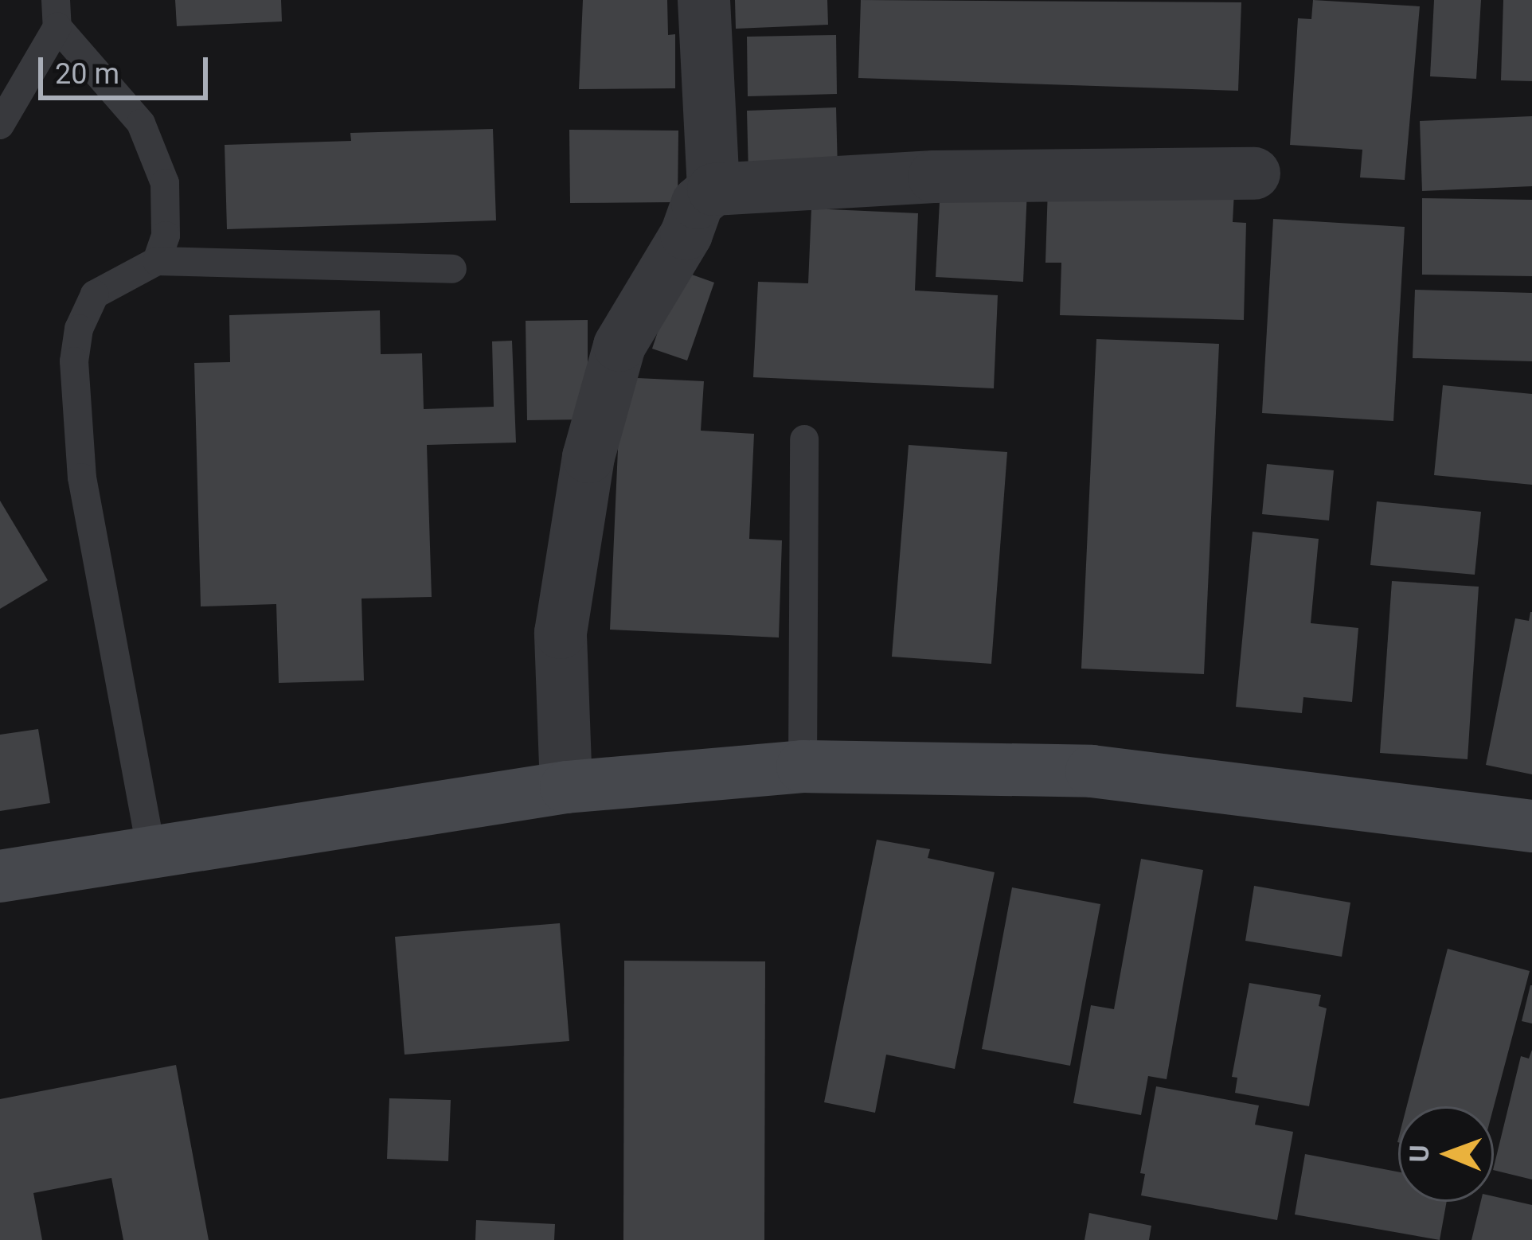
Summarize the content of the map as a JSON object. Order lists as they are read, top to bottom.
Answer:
{
  "scale_bar": "20 m",
  "north": "left"
}
